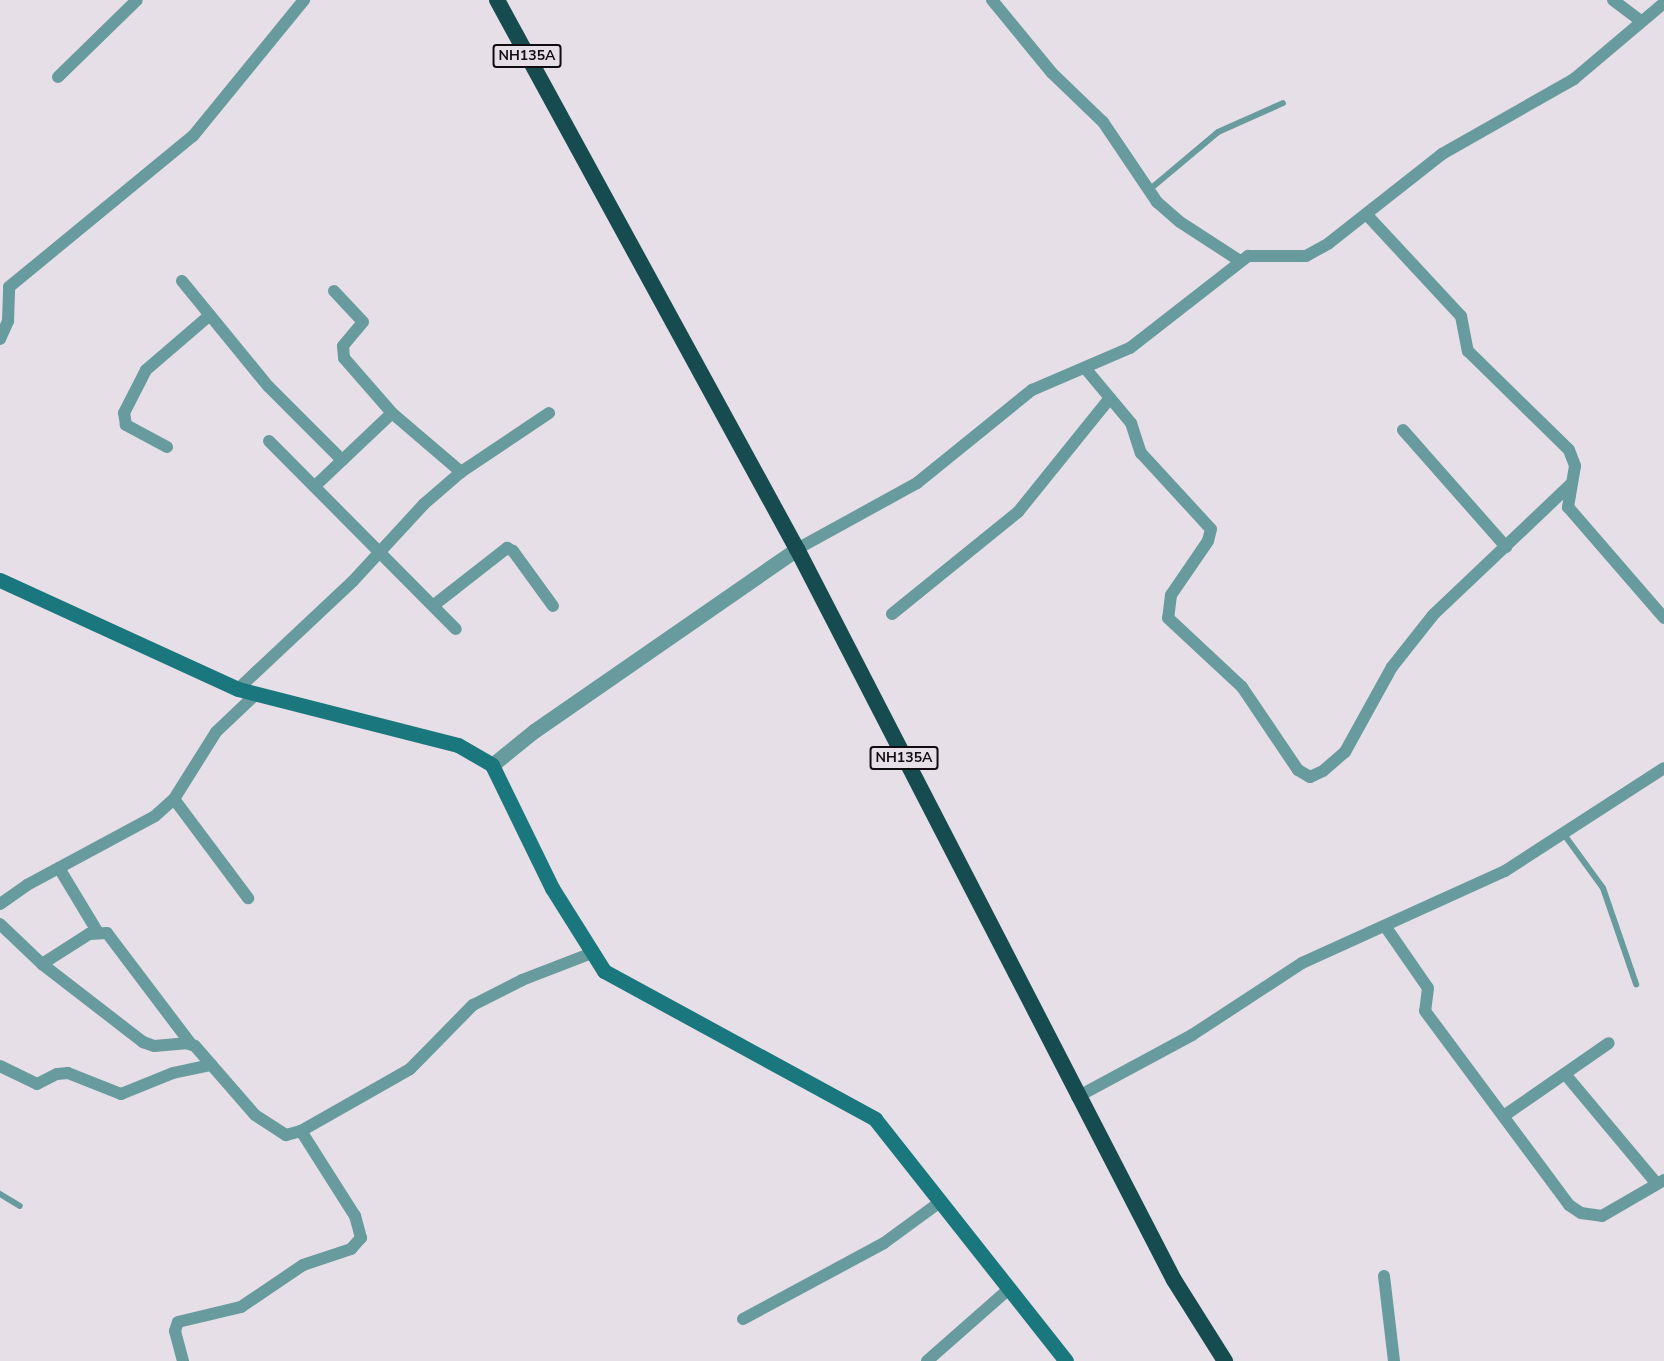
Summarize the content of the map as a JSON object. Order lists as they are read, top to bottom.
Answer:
{
  "streets": {
    "highway": ["NH135A"]
  }
}
